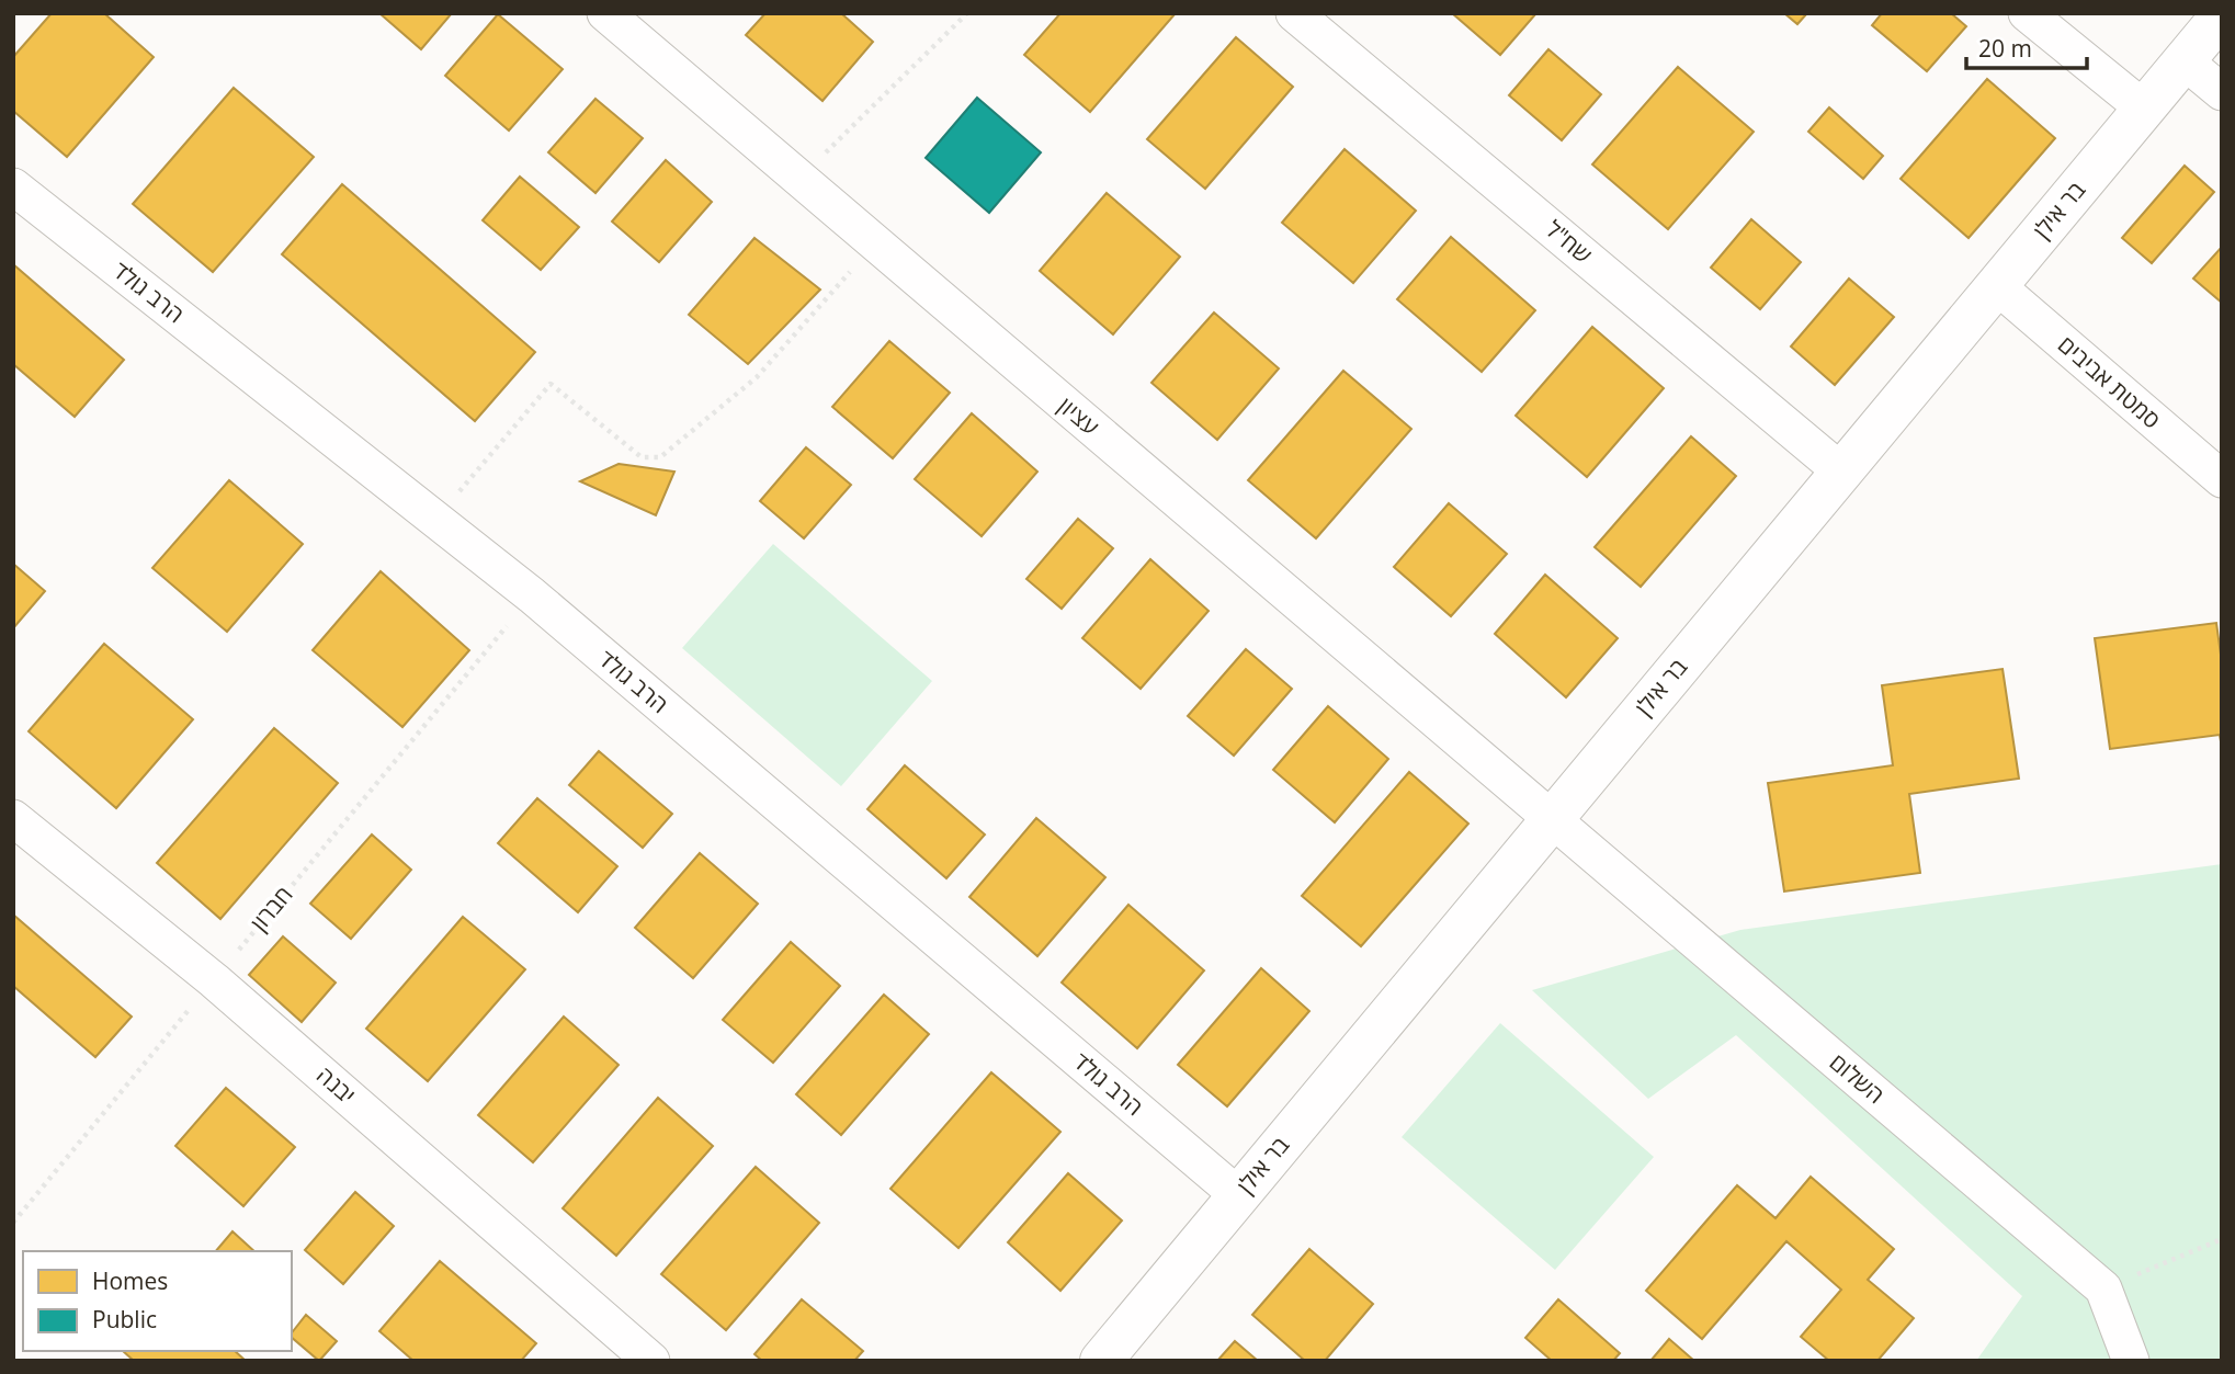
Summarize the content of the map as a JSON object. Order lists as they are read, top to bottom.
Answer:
{
  "streets": {
    "street": [
      "בר אילן",
      "שח\"ל",
      "הרב גולד",
      "סמטת אביבים",
      "עציון",
      "השלום",
      "יבנה"
    ],
    "path": ["חברון"]
  },
  "crossings": [
    ["בר אילן", "שח\"ל"],
    ["בר אילן", "הרב גולד"],
    ["בר אילן", "סמטת אביבים"],
    ["בר אילן", "עציון"],
    ["בר אילן", "השלום"],
    ["הרב גולד", "חברון"],
    ["עציון", "השלום"],
    ["חברון", "יבנה"]
  ],
  "legend": ["Homes", "Public"],
  "scale_bar": "20 m"
}
